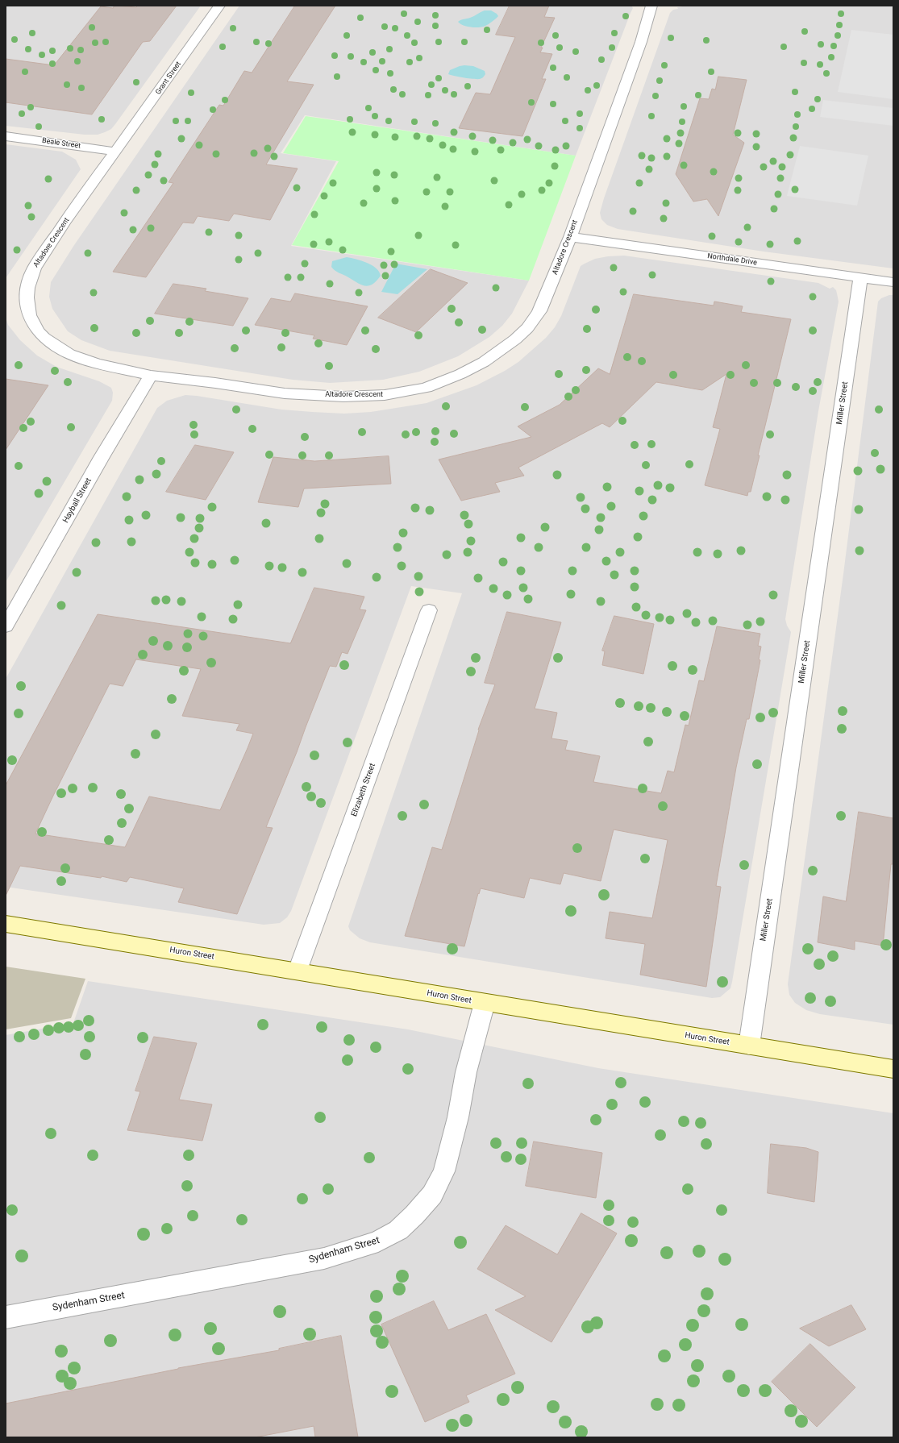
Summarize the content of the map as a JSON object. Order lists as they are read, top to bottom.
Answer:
{
  "streets": {
    "main road": ["Huron Street"],
    "street": [
      "Grant Street",
      "Beale Street",
      "Altadore Crescent",
      "Northdale Drive",
      "Miller Street",
      "Hayball Street",
      "Elizabeth Street",
      "Sydenham Street"
    ]
  },
  "crossings": [
    ["Grant Street", "Beale Street"],
    ["Grant Street", "Altadore Crescent"],
    ["Beale Street", "Altadore Crescent"],
    ["Altadore Crescent", "Northdale Drive"],
    ["Altadore Crescent", "Hayball Street"],
    ["Northdale Drive", "Miller Street"],
    ["Miller Street", "Huron Street"],
    ["Elizabeth Street", "Huron Street"],
    ["Huron Street", "Sydenham Street"]
  ]
}
